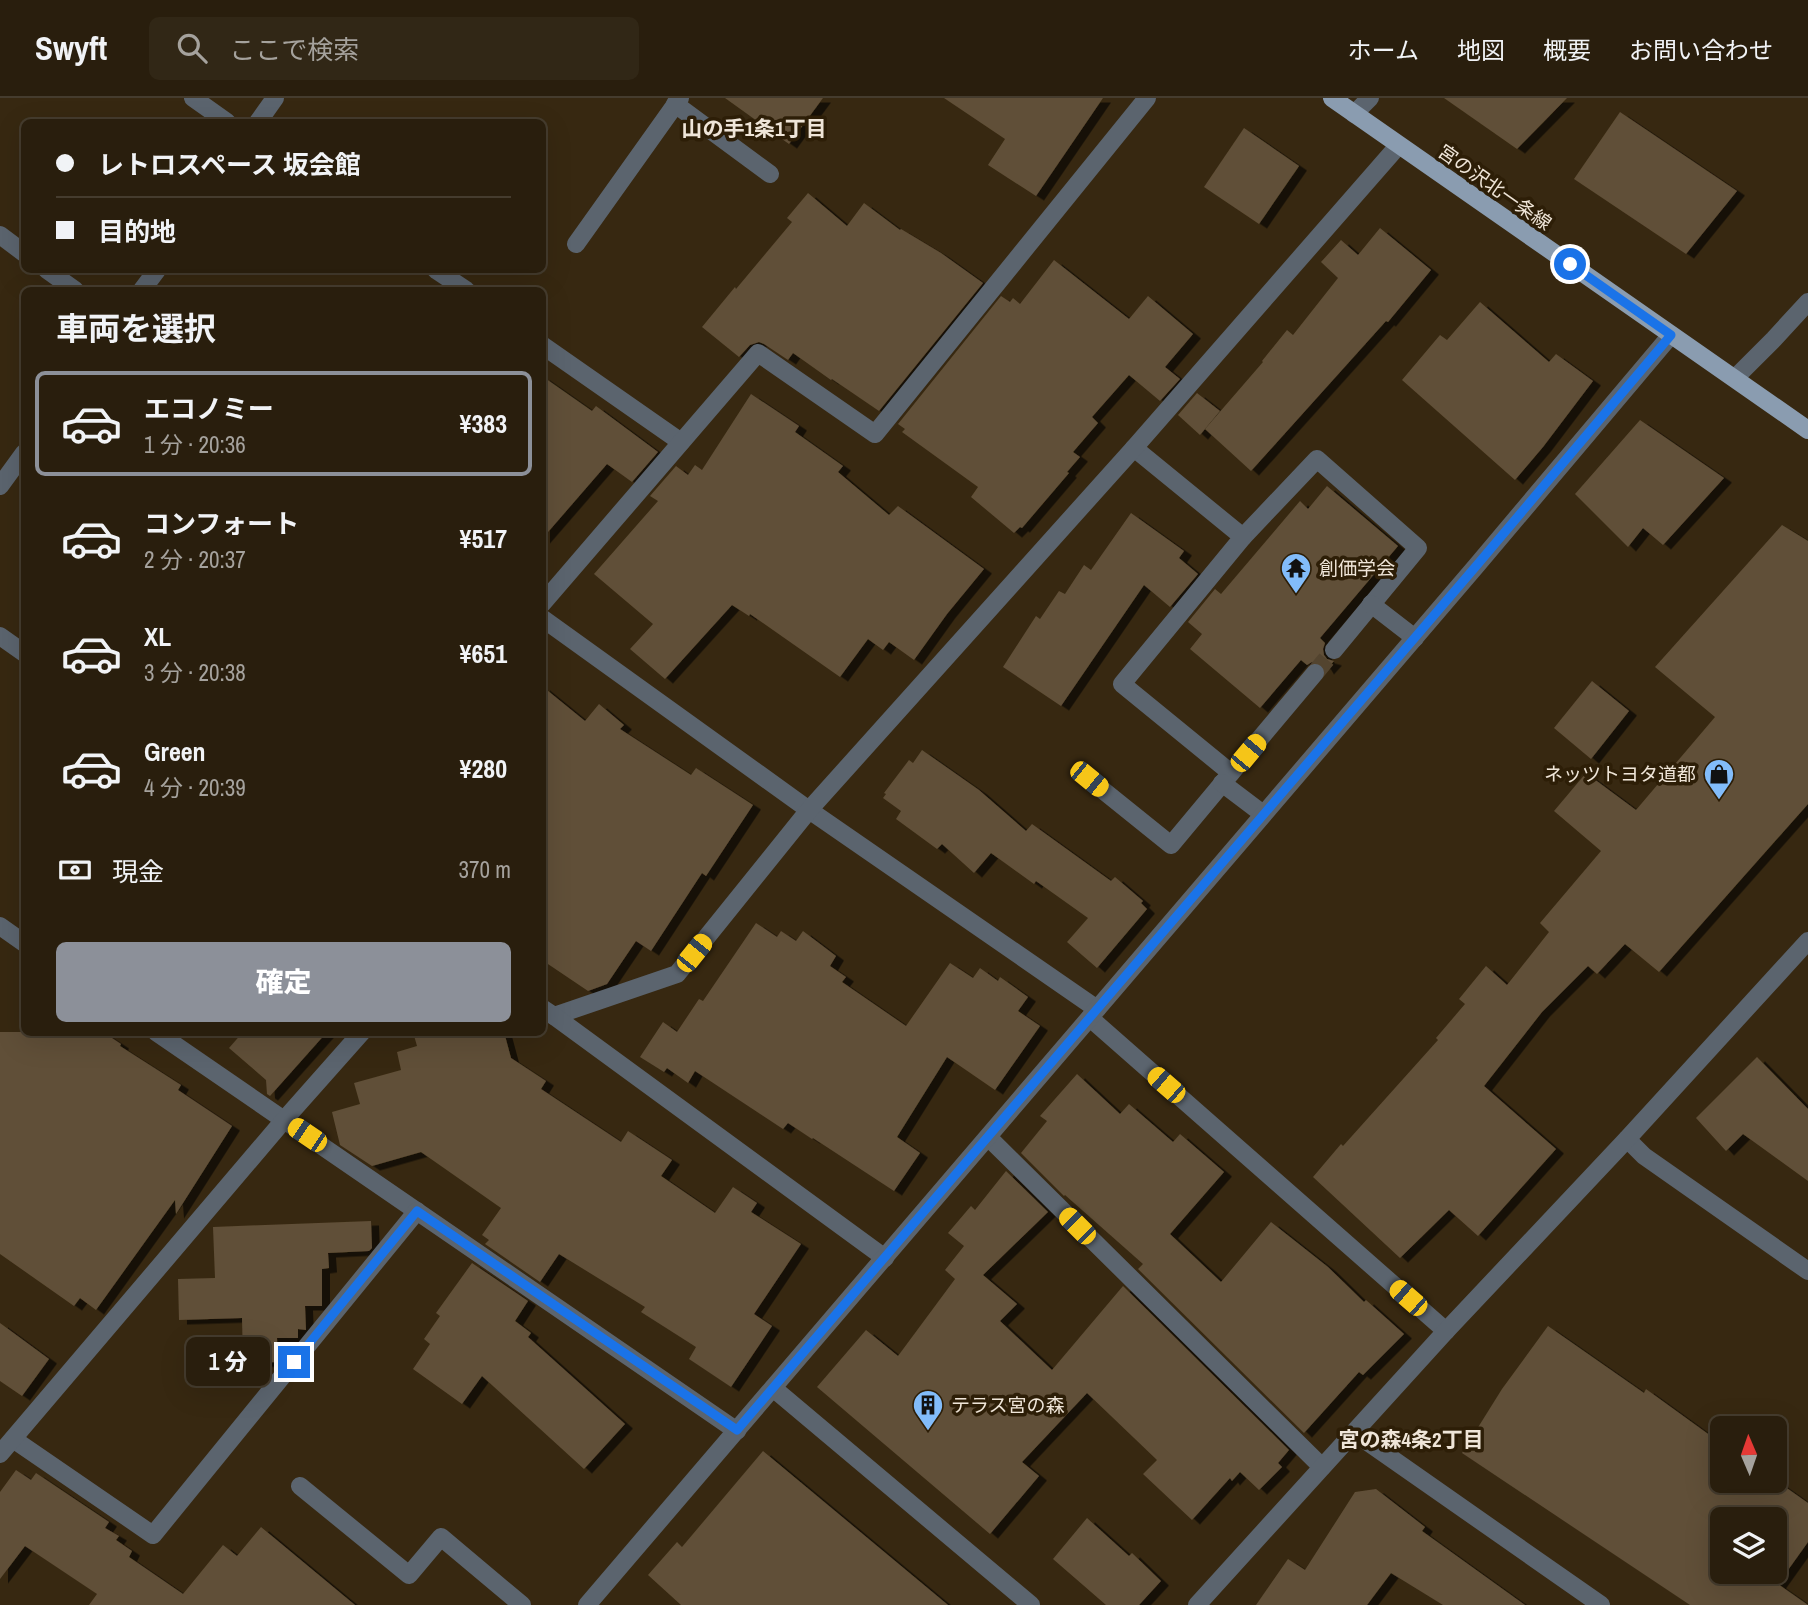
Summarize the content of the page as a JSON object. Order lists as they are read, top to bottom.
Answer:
{
  "streets": {
    "main road": ["宮の沢北一条線"]
  },
  "districts": ["山の手1条1丁目", "宮の森4条2丁目"],
  "places": {
    "temple": ["創価学会"],
    "shop": ["ネッツトヨタ道都"],
    "building": ["テラス宮の森"]
  },
  "north": "top",
  "page": {
    "header": "Swyft",
    "search": "ここで検索",
    "nav": [
      "ホーム",
      "地図",
      "概要",
      "お問い合わせ"
    ],
    "banner": ["レトロスペース 坂会館", "目的地"],
    "heading": "車両を選択",
    "list": [
      {
        "name": "エコノミー",
        "note": "1 分 · 20:36",
        "value": "¥383"
      },
      {
        "name": "コンフォート",
        "note": "2 分 · 20:37",
        "value": "¥517"
      },
      {
        "name": "XL",
        "note": "3 分 · 20:38",
        "value": "¥651"
      },
      {
        "name": "Green",
        "note": "4 分 · 20:39",
        "value": "¥280"
      }
    ],
    "pay": ["現金", "370 m"],
    "buttons": "確定",
    "bubble": "1 分"
  }
}
